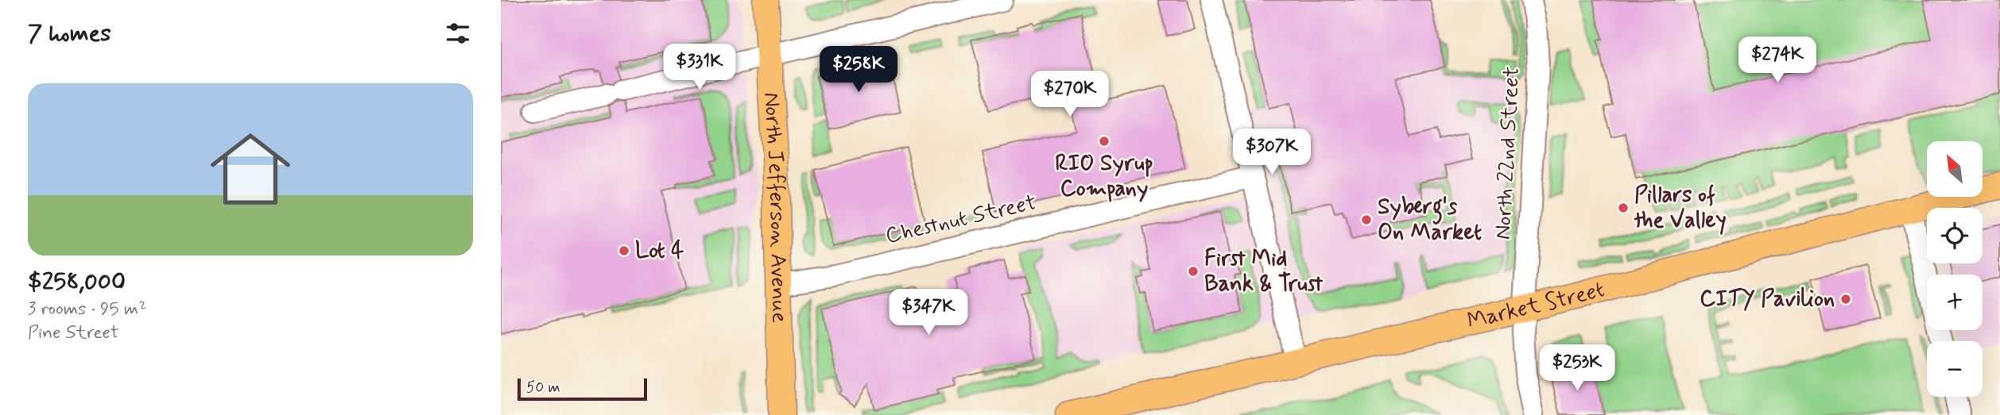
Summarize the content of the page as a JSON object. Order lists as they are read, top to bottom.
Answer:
{
  "streets": {
    "main road": ["North Jefferson Avenue", "Market Street"],
    "street": ["North 22nd Street", "Chestnut Street"]
  },
  "crossings": [
    ["North 22nd Street", "Market Street"],
    ["North Jefferson Avenue", "Chestnut Street"]
  ],
  "places": [
    "RIO Syrup Company",
    "Pillars of the Valley",
    "Syberg's On Market",
    "Lot 4",
    "First Mid Bank & Trust",
    "CITY Pavilion"
  ],
  "scale_bar": "50 m",
  "north": "top left",
  "page": {
    "heading": "7 homes",
    "price": [
      "$274K",
      "$331K",
      "$258K",
      "$270K",
      "$307K",
      "$347K",
      "$253K"
    ],
    "list": [
      {
        "name": "$258,000",
        "note": "3 rooms · 95 m² · Pine Street"
      }
    ],
    "map_buttons": ["+", "−"],
    "scale": "50 m"
  }
}
